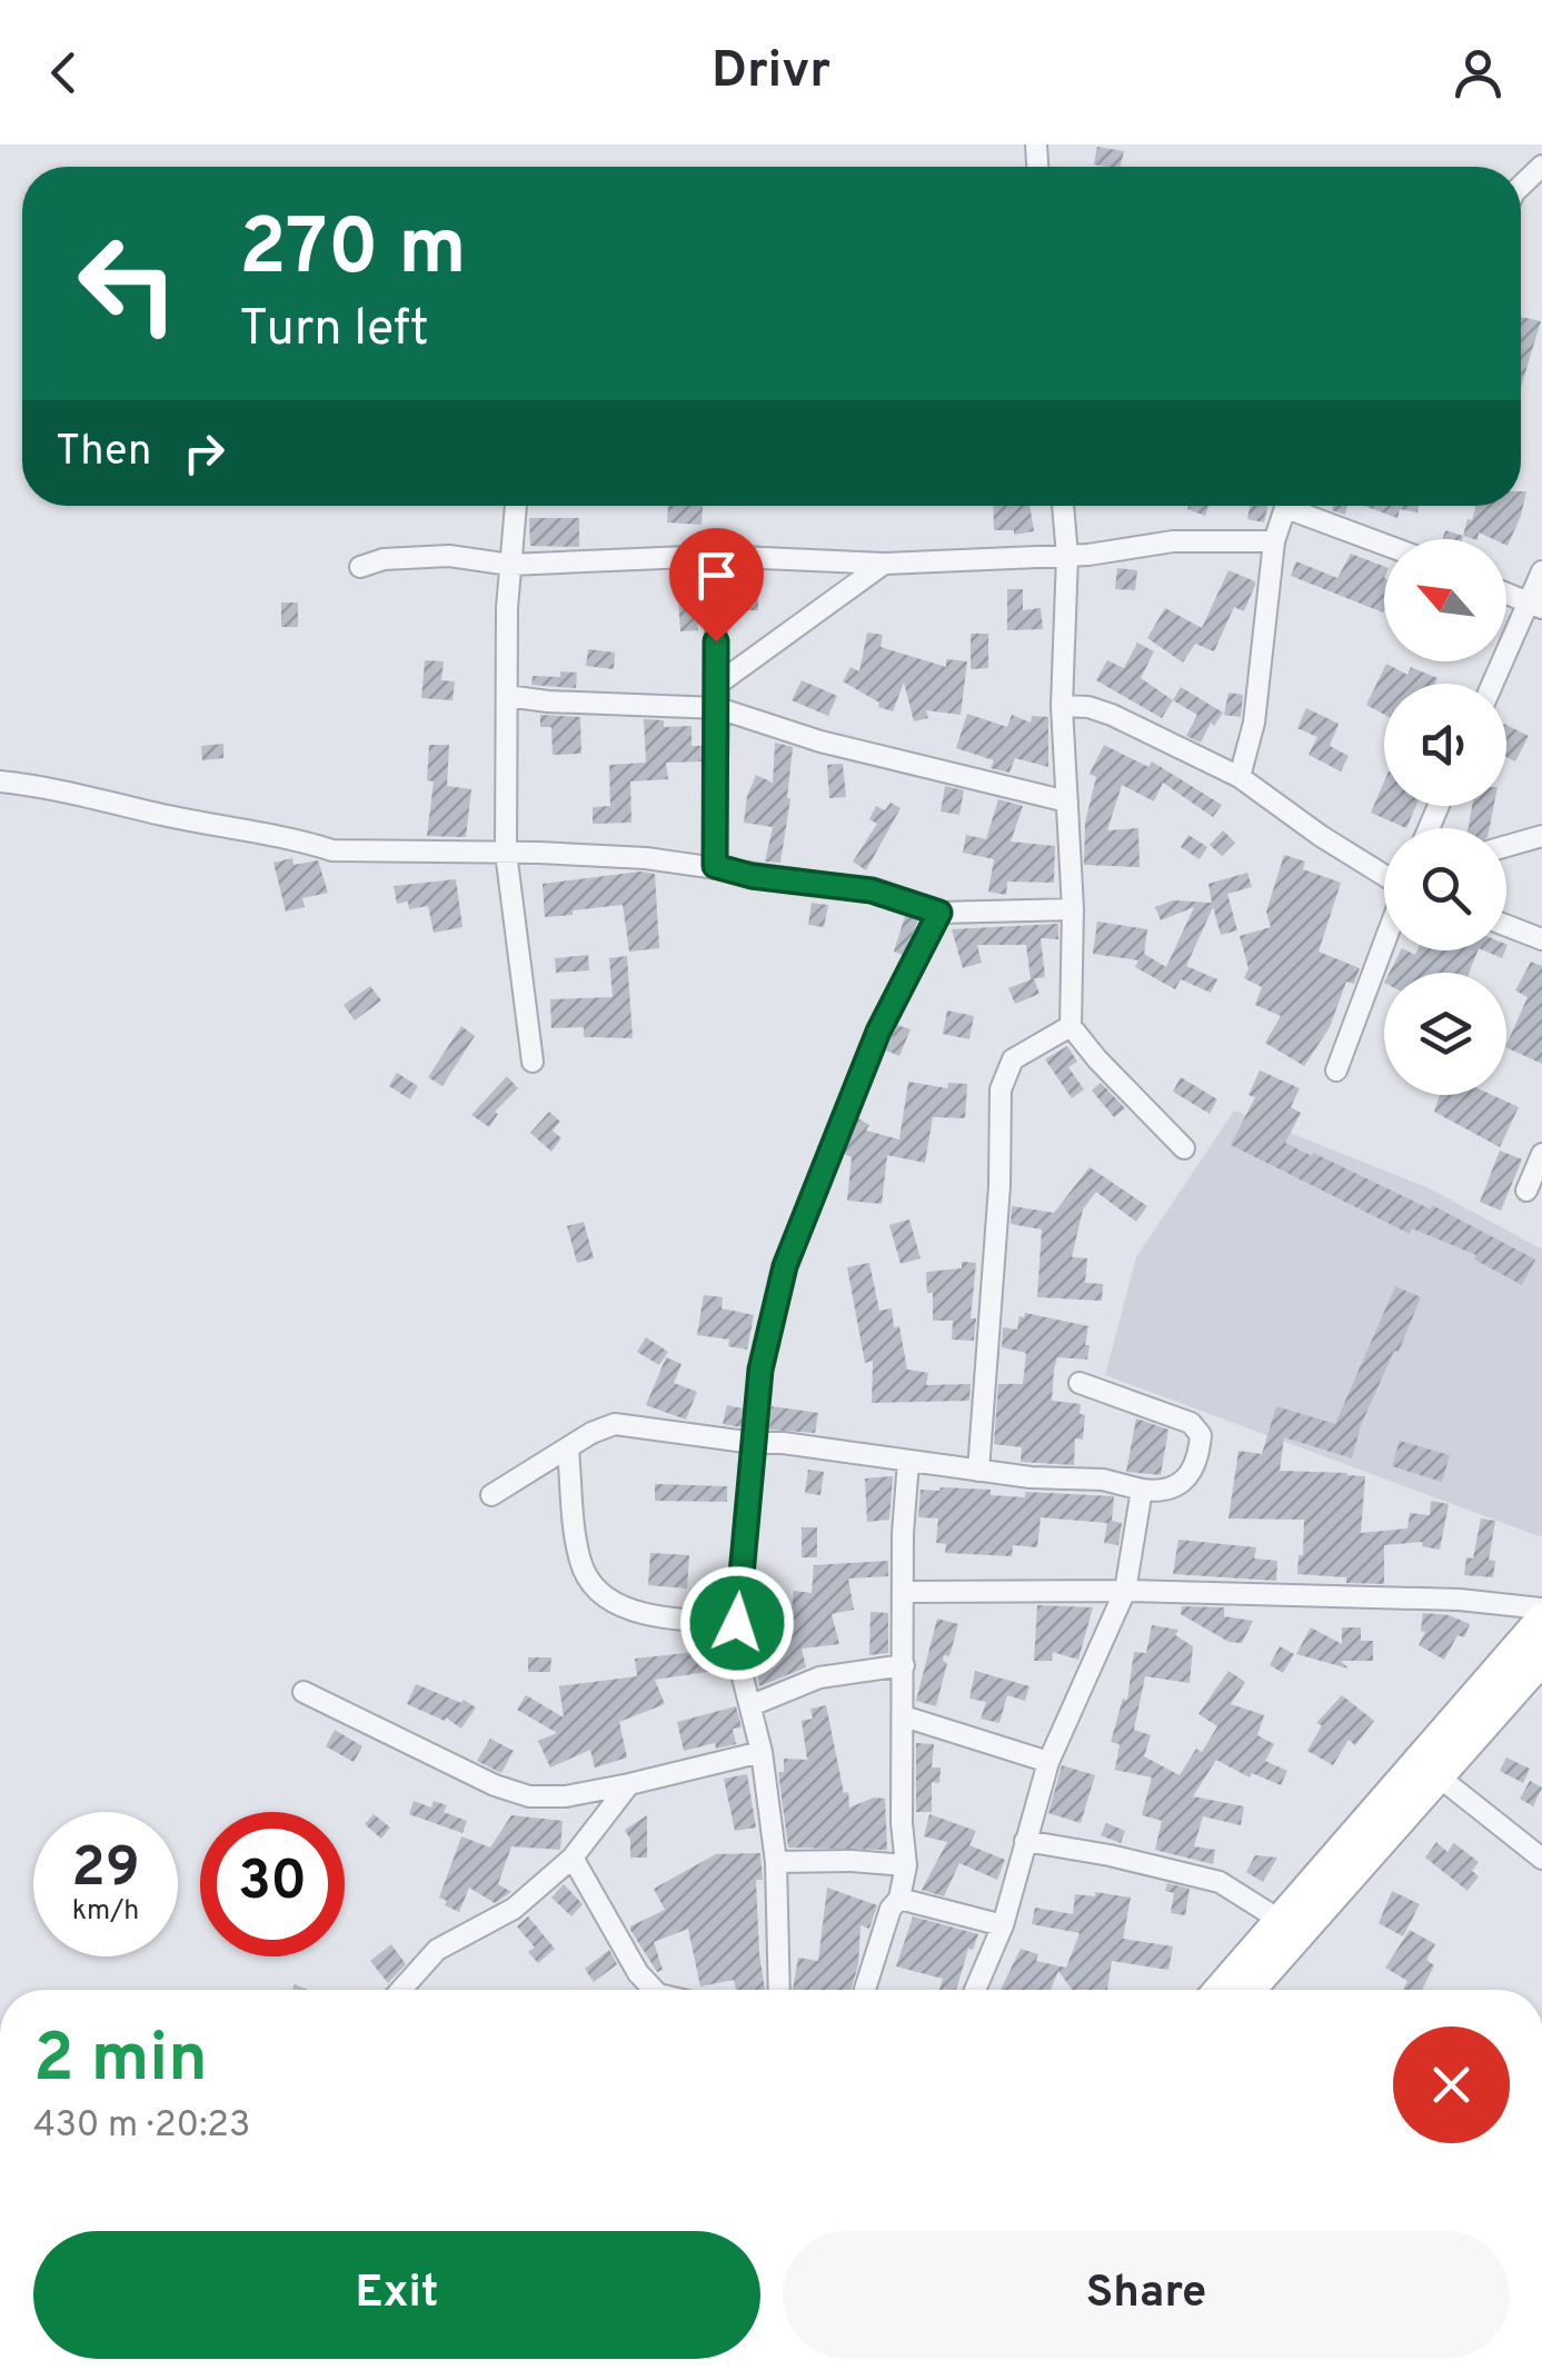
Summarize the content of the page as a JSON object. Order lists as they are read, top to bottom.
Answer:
{
  "north": "top left",
  "page": {
    "header": "Drivr",
    "turn": ["270 m", "Turn left"],
    "then": "Then",
    "speed": "29 km/h",
    "limit": "30",
    "heading": ["2 min", "430 m · 20:23"],
    "buttons": ["Exit", "Share"]
  }
}
